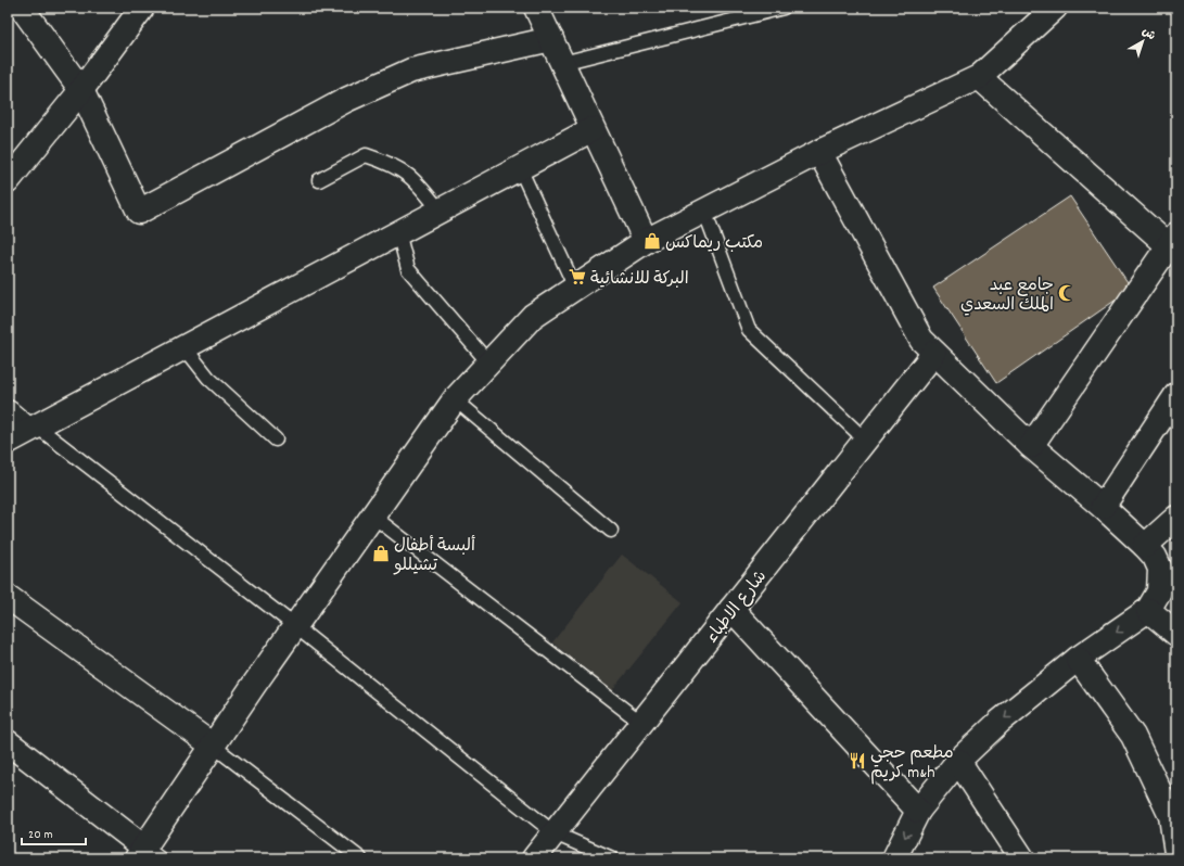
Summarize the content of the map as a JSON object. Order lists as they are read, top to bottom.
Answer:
{
  "streets": {
    "street": ["شارع الاطباء"]
  },
  "places": {
    "shop": ["مكتب ريماكس", "ألبسة أطفال تشيللو"],
    "supermarket": ["البركة للانشائية"],
    "mosque": ["جامع عبد الملك السعدي"],
    "restaurant": ["مطعم حجي كريم m&h"]
  },
  "scale_bar": "20 m",
  "north": "top right"
}
